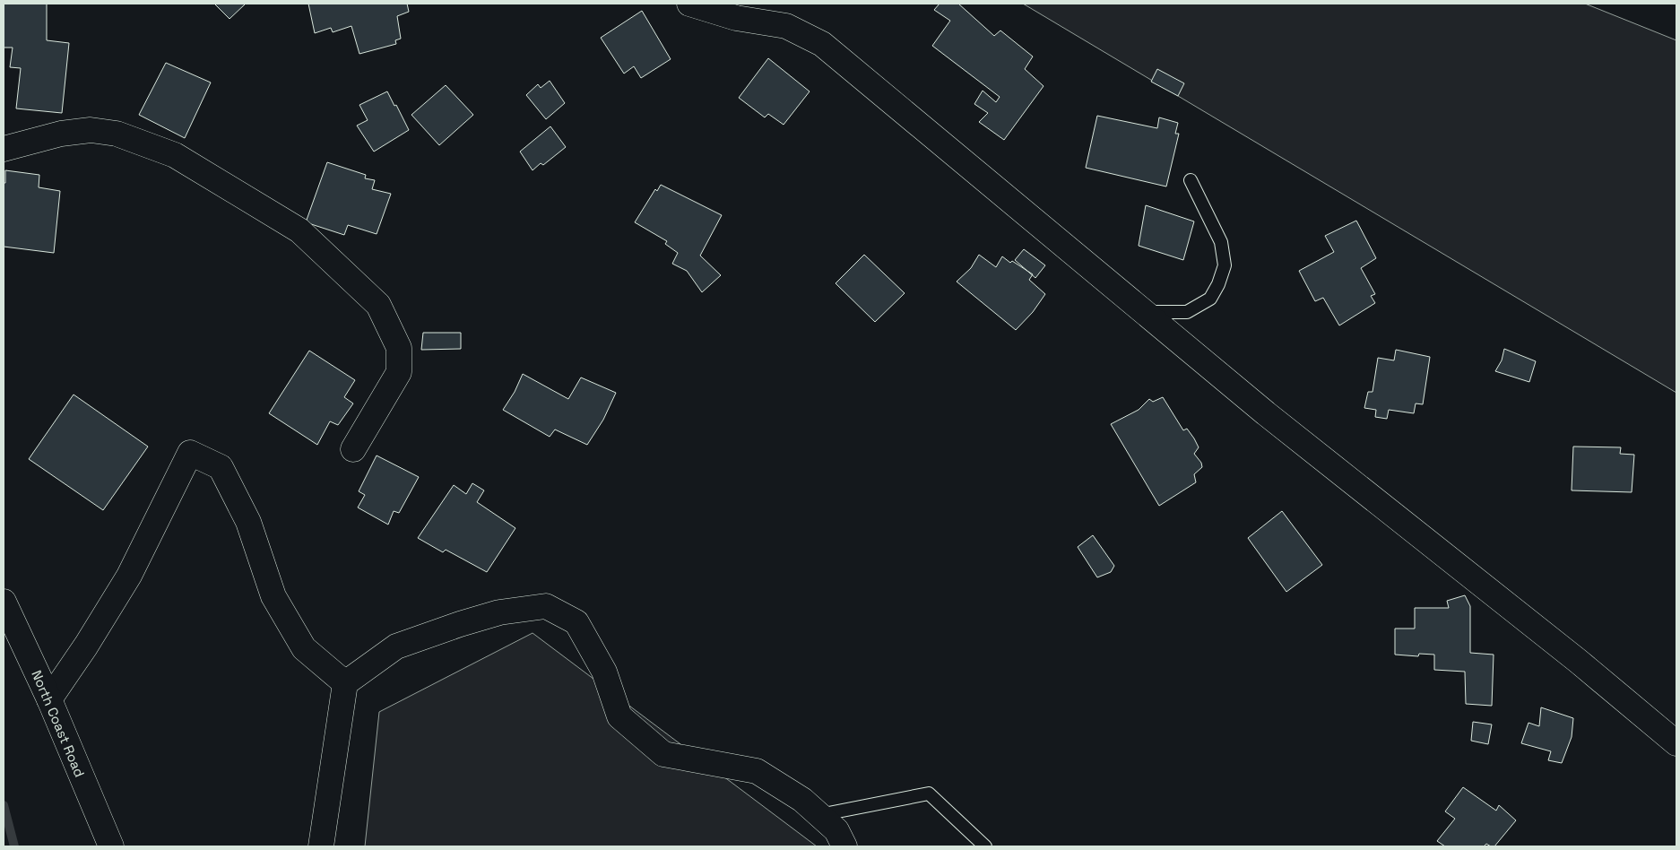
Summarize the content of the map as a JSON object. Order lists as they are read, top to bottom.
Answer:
{
  "streets": {
    "street": ["North Coast Road"]
  }
}
